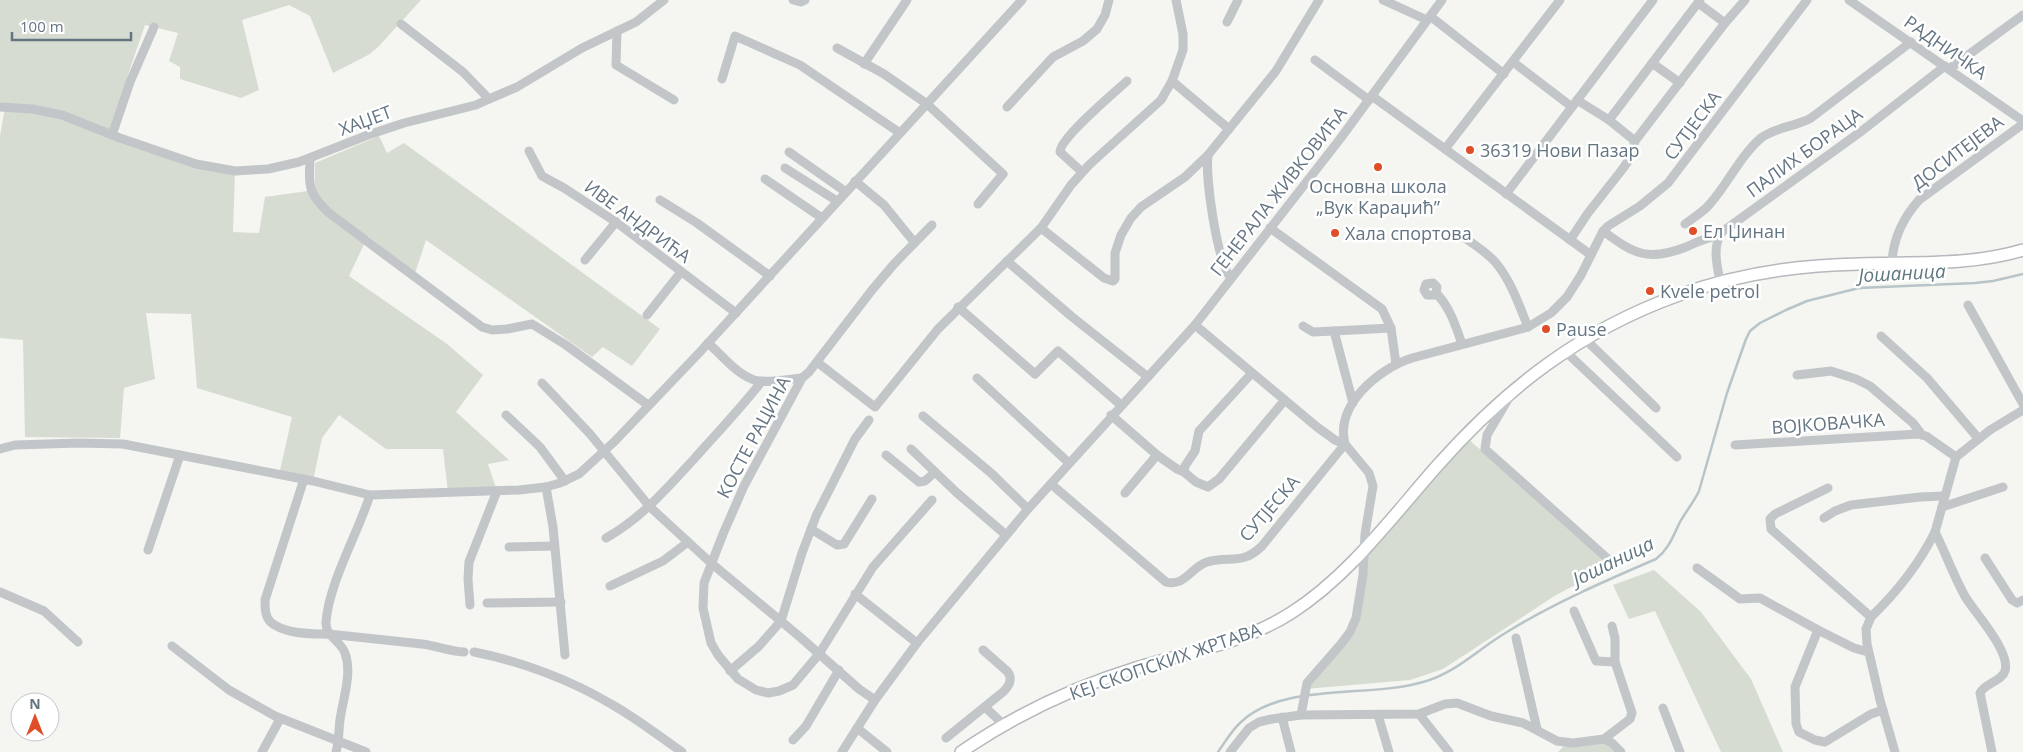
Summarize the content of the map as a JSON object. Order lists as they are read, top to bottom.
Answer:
{
  "streets": {
    "main road": ["КЕЈ СКОПСКИХ ЖРТАВА"],
    "street": [
      "РАДНИЧКА",
      "ХАЏЕТ",
      "СУТЈЕСКА",
      "ПАЛИХ БОРАЦА",
      "ДОСИТЕЈЕВА",
      "ГЕНЕРАЛА ЖИВКОВИЋА",
      "ИВЕ АНДРИЋА",
      "ВОЈКОВАЧКА",
      "КОСТЕ РАЦИНА"
    ]
  },
  "crossings": [
    ["РАДНИЧКА", "ПАЛИХ БОРАЦА"],
    ["РАДНИЧКА", "ДОСИТЕЈЕВА"],
    ["СУТЈЕСКА", "ГЕНЕРАЛА ЖИВКОВИЋА"],
    ["ДОСИТЕЈЕВА", "КЕЈ СКОПСКИХ ЖРТАВА"]
  ],
  "water": ["Јошаница"],
  "places": [
    "36319 Нови Пазар",
    "Основна школа „Вук Караџић”",
    "Ел Џинан",
    "Хала спортова",
    "Kvele petrol",
    "Pause"
  ],
  "scale_bar": "100 m",
  "north": "top"
}
